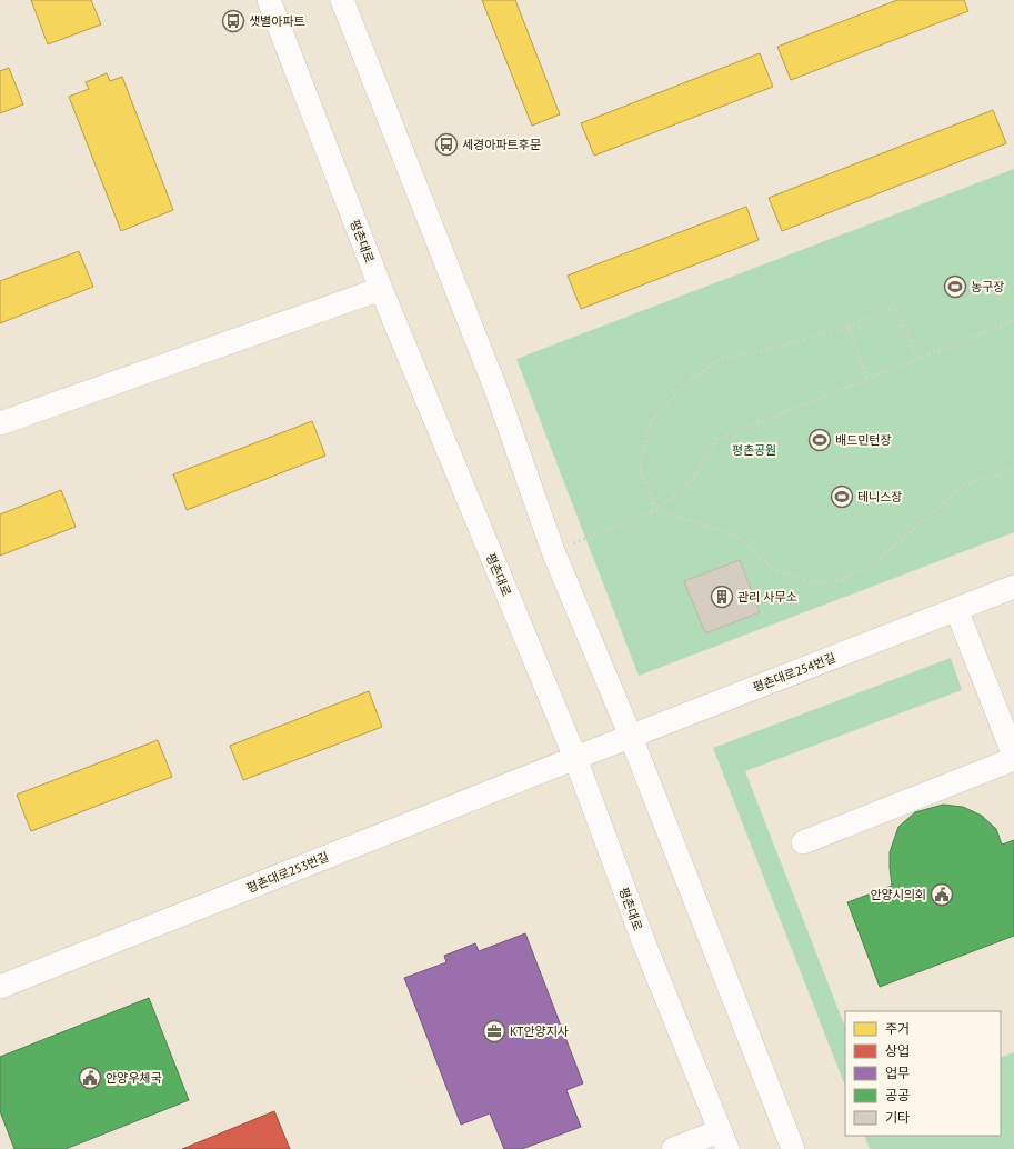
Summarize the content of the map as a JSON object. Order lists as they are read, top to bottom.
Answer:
{
  "streets": {
    "street": ["평촌대로", "평촌대로254번길", "평촌대로253번길"]
  },
  "crossings": [
    ["평촌대로", "평촌대로254번길"],
    ["평촌대로", "평촌대로253번길"],
    ["평촌대로254번길", "평촌대로253번길"]
  ],
  "parks": ["평촌공원"],
  "places": {
    "bus stop": ["샛별아파트", "세경아파트후문"],
    "sports": ["농구장", "배드민턴장", "테니스장"],
    "building": ["관리 사무소"],
    "public building": ["안양시의회", "안양우체국"],
    "office": ["KT안양지사"]
  },
  "legend": [
    "주거",
    "상업",
    "업무",
    "공공",
    "기타"
  ]
}
